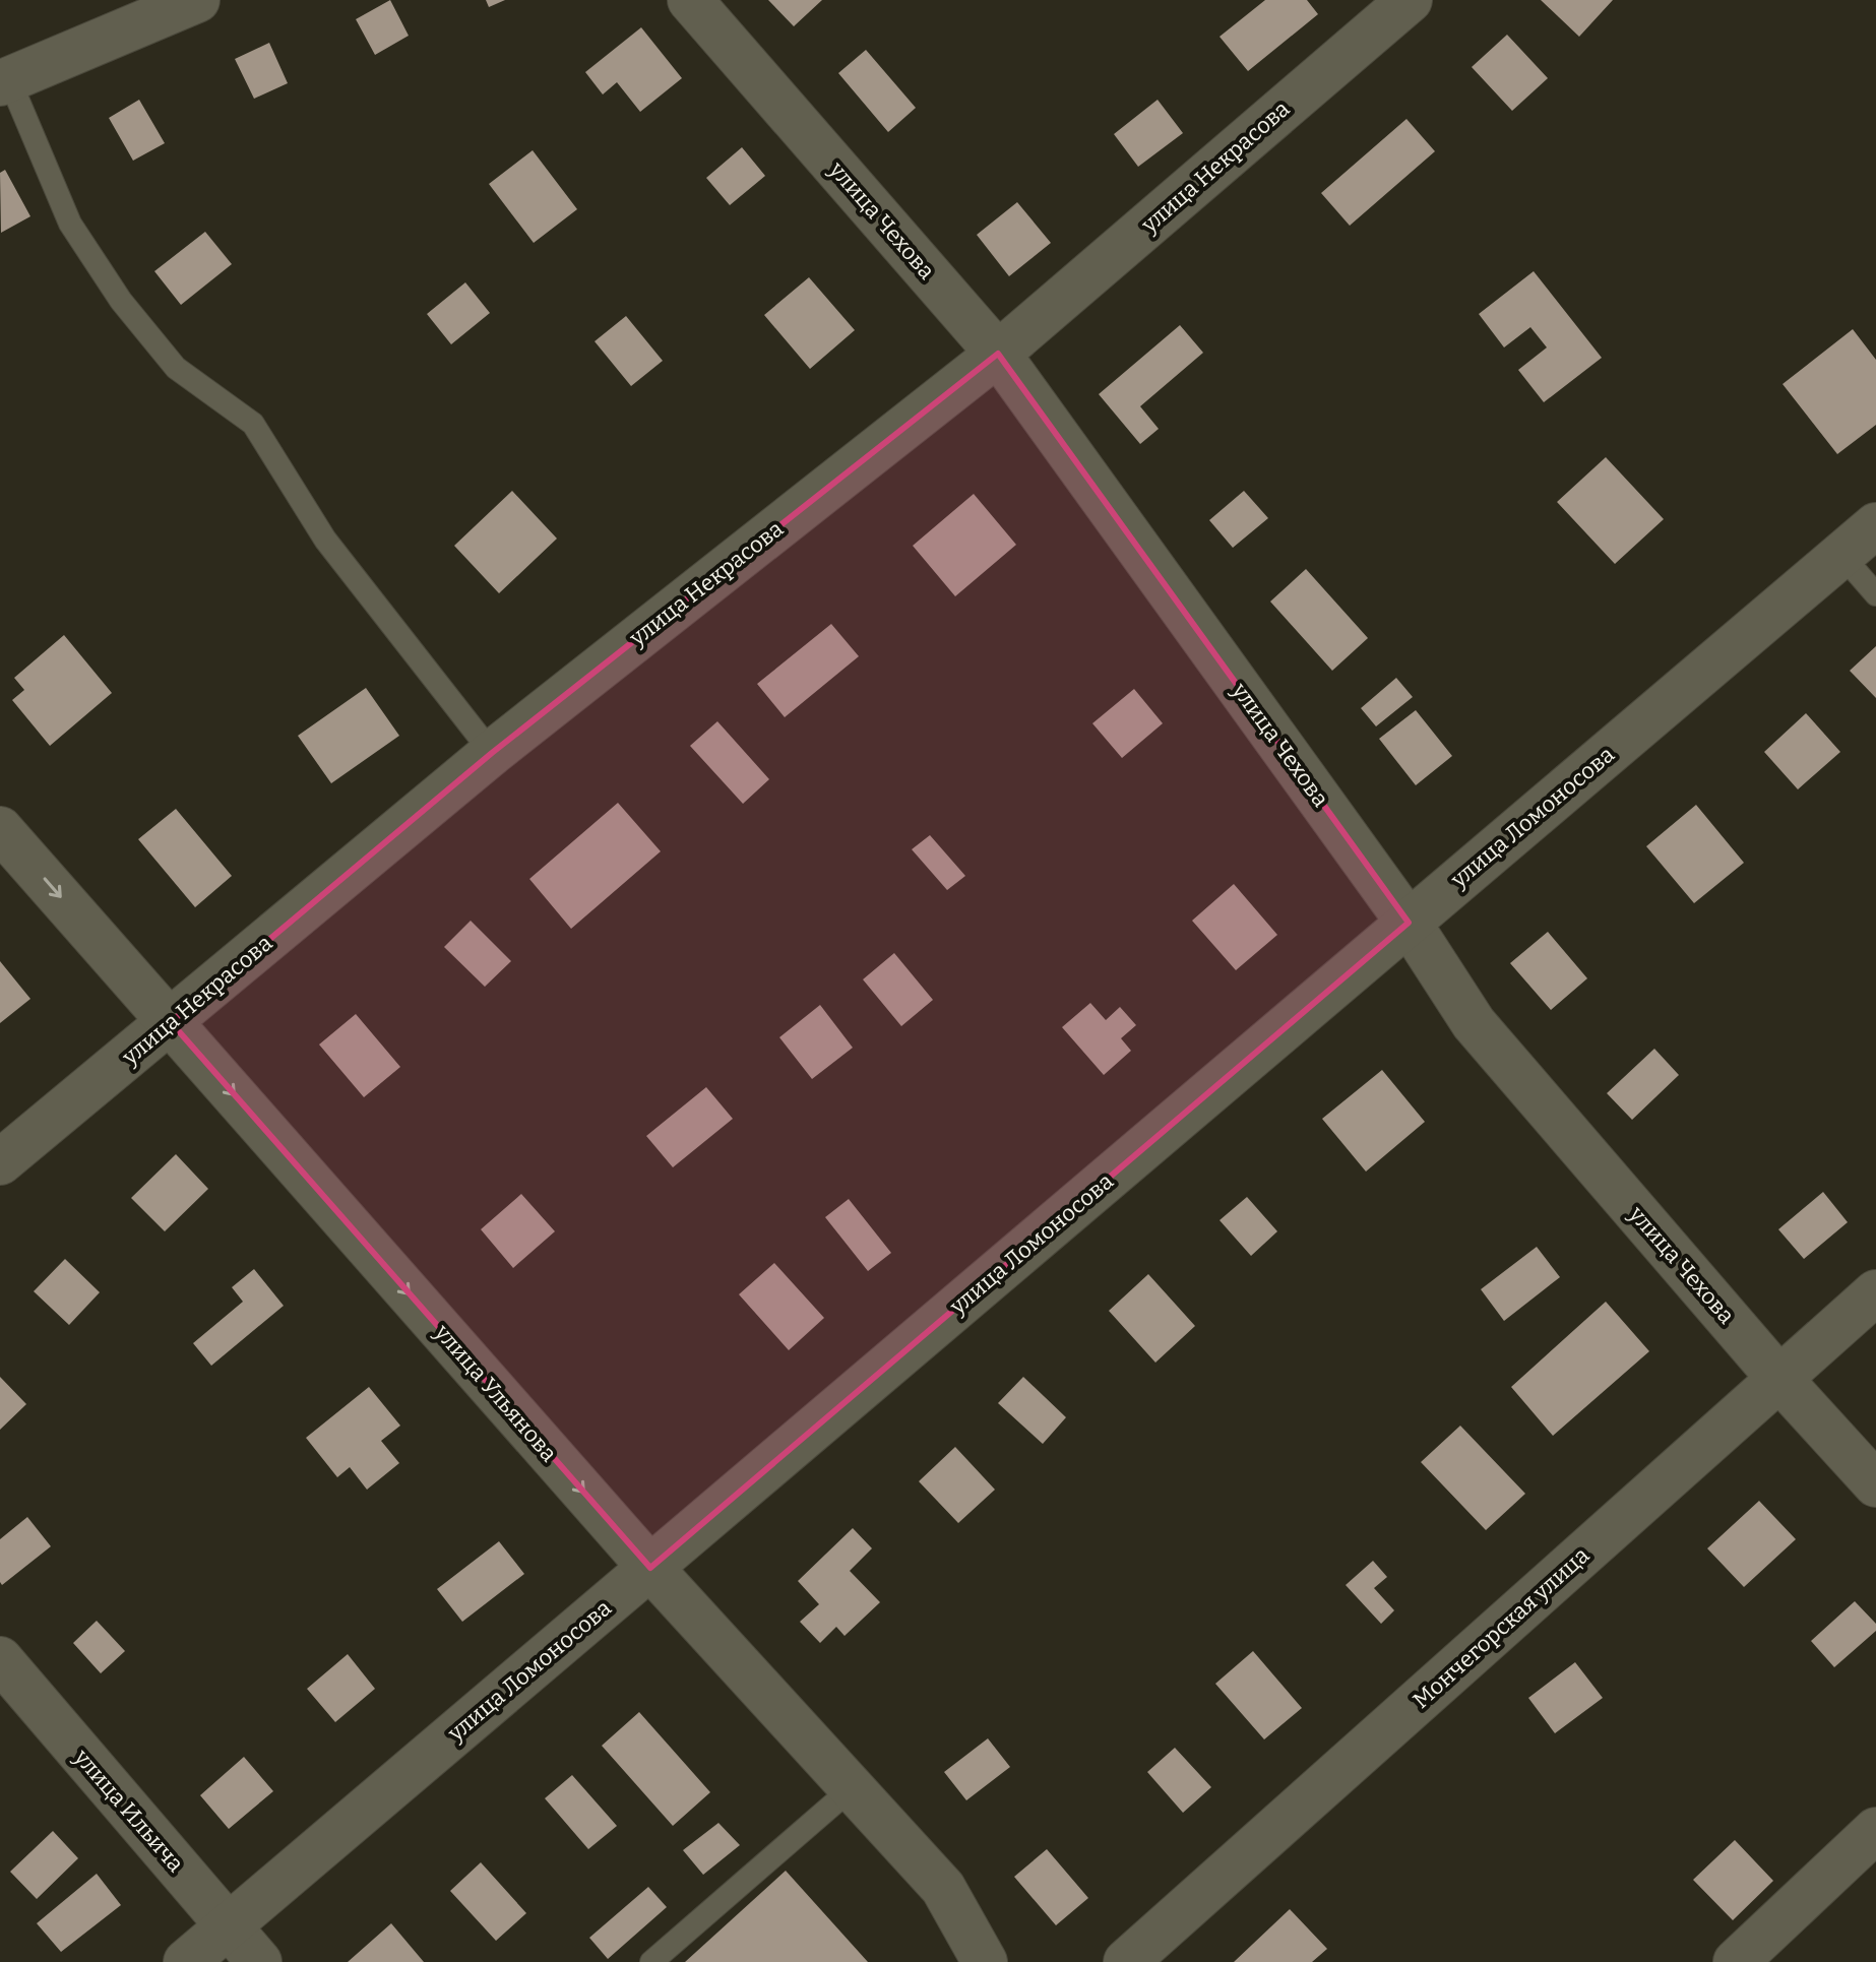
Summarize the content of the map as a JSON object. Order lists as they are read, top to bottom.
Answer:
{
  "streets": {
    "street": [
      "улица Некрасова",
      "улица Чехова",
      "улица Ломоносова",
      "улица Ульянова",
      "Мончегорская улица",
      "улица Ильича"
    ]
  },
  "crossings": [
    ["улица Некрасова", "улица Чехова"],
    ["улица Некрасова", "улица Ульянова"],
    ["улица Чехова", "улица Ломоносова"],
    ["улица Чехова", "Мончегорская улица"],
    ["улица Ломоносова", "улица Ульянова"],
    ["улица Ломоносова", "улица Ильича"]
  ],
  "one_way": ["улица Ульянова"]
}
